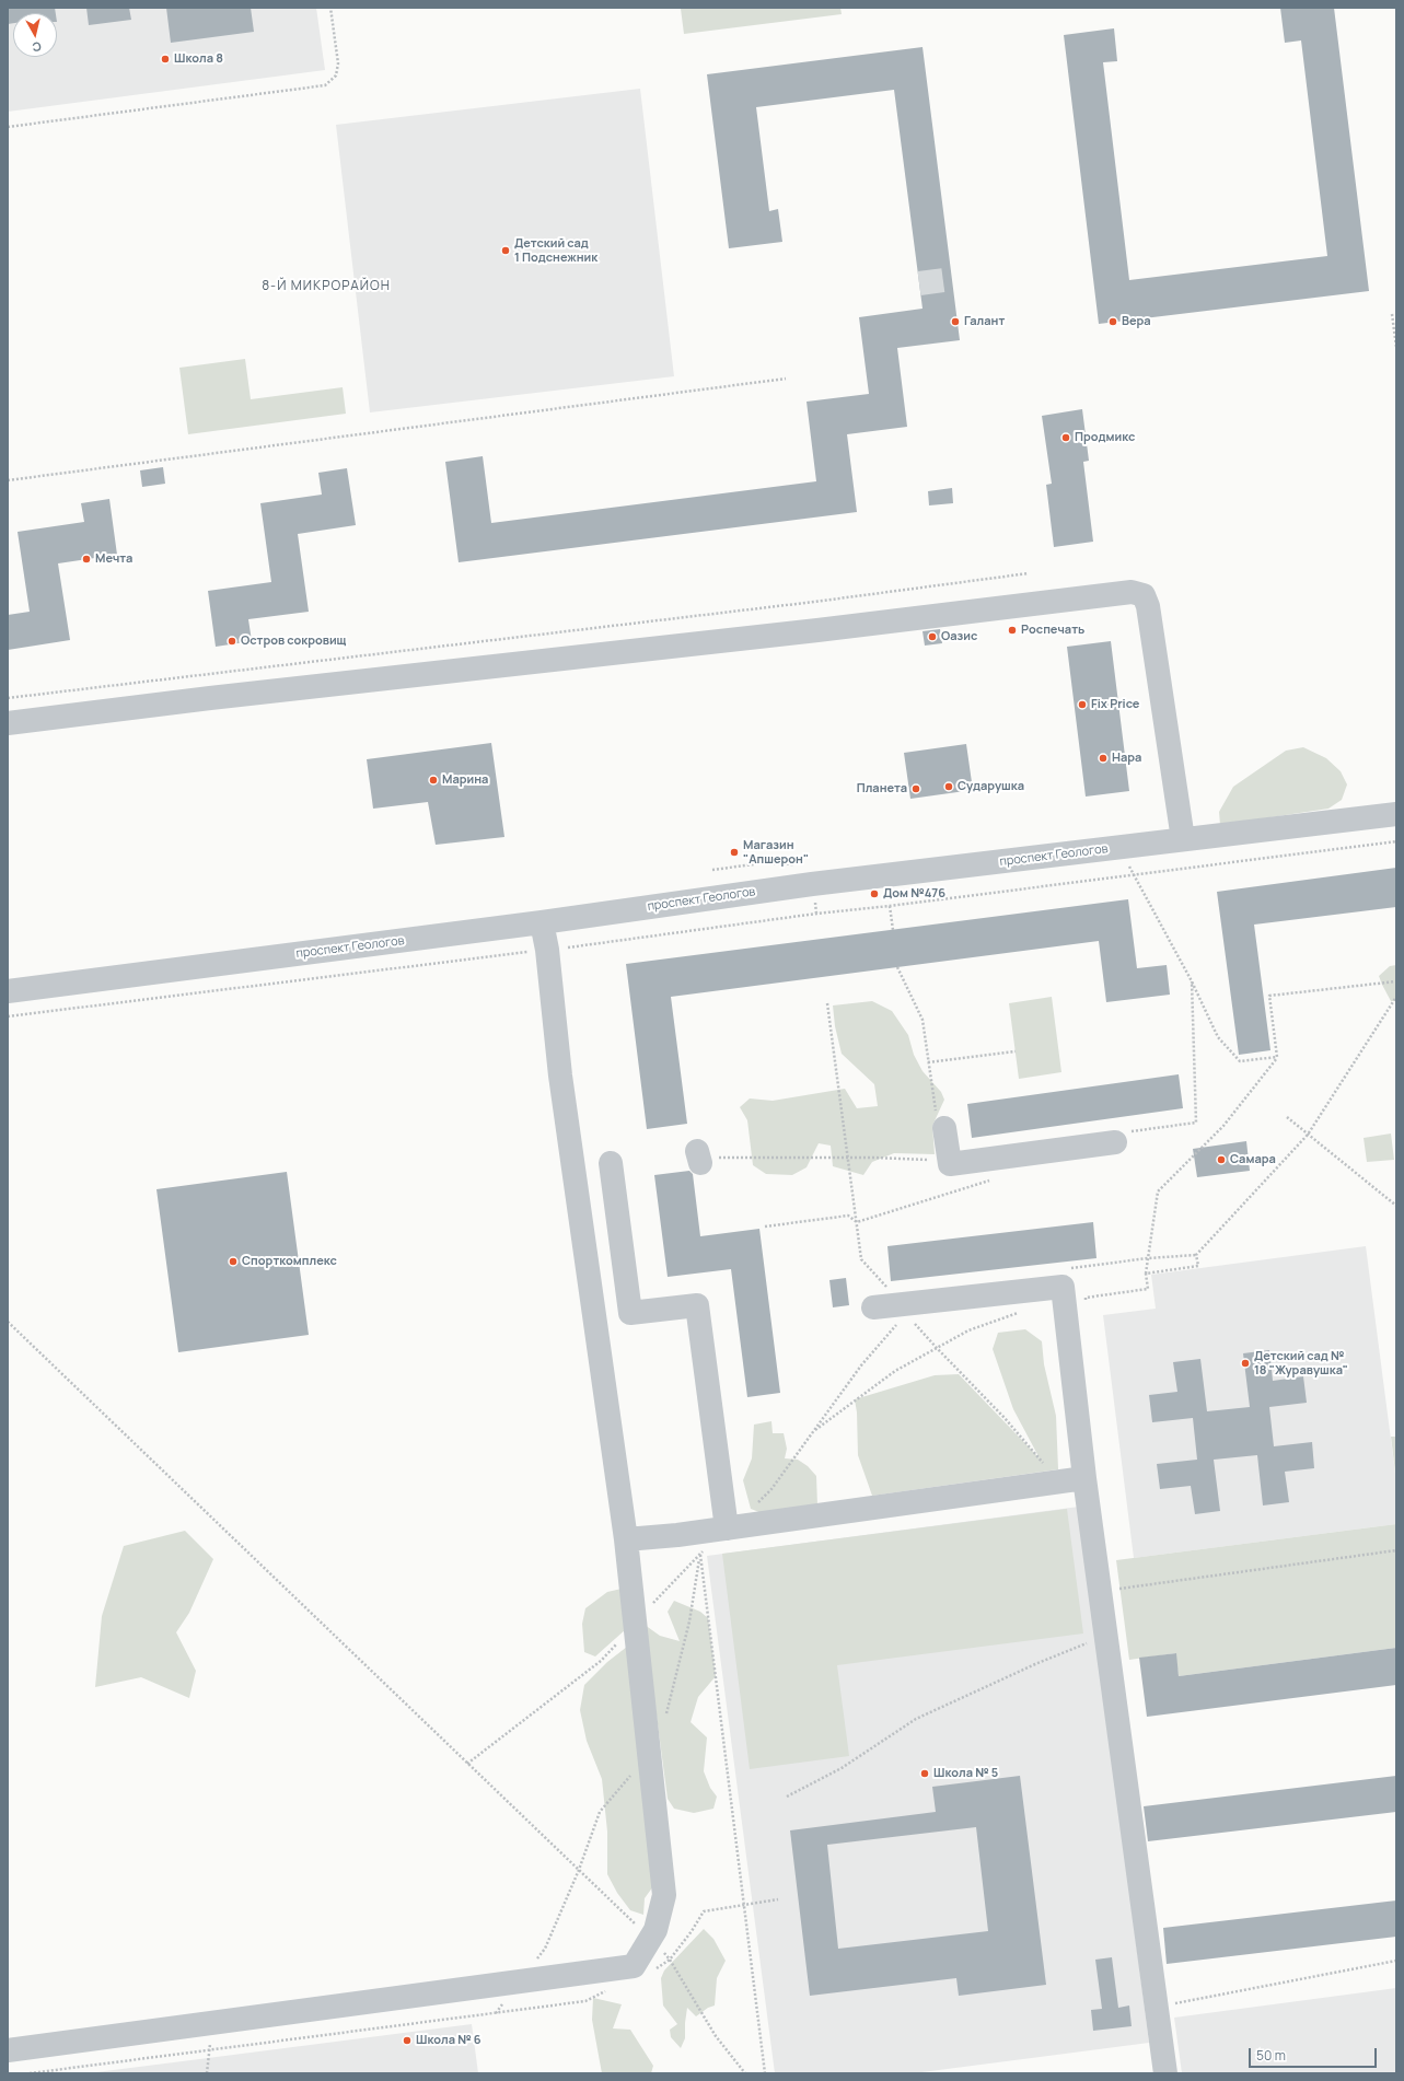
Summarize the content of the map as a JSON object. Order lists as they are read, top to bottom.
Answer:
{
  "streets": {
    "street": ["проспект Геологов"]
  },
  "districts": ["8-Й МИКРОРАЙОН"],
  "places": [
    "Школа 8",
    "Детский сад 1 Подснежник",
    "Галант",
    "Вера",
    "Продмикс",
    "Мечта",
    "Роспечать",
    "Оазис",
    "Остров сокровищ",
    "Fix Price",
    "Нара",
    "Марина",
    "Сударушка",
    "Планета",
    "Магазин \"Апшерон\"",
    "Дом №476",
    "Самара",
    "Спорткомплекс",
    "Детский сад № 18 \"Журавушка\"",
    "Школа № 5",
    "Школа № 6"
  ],
  "scale_bar": "50 m",
  "north": "bottom"
}
